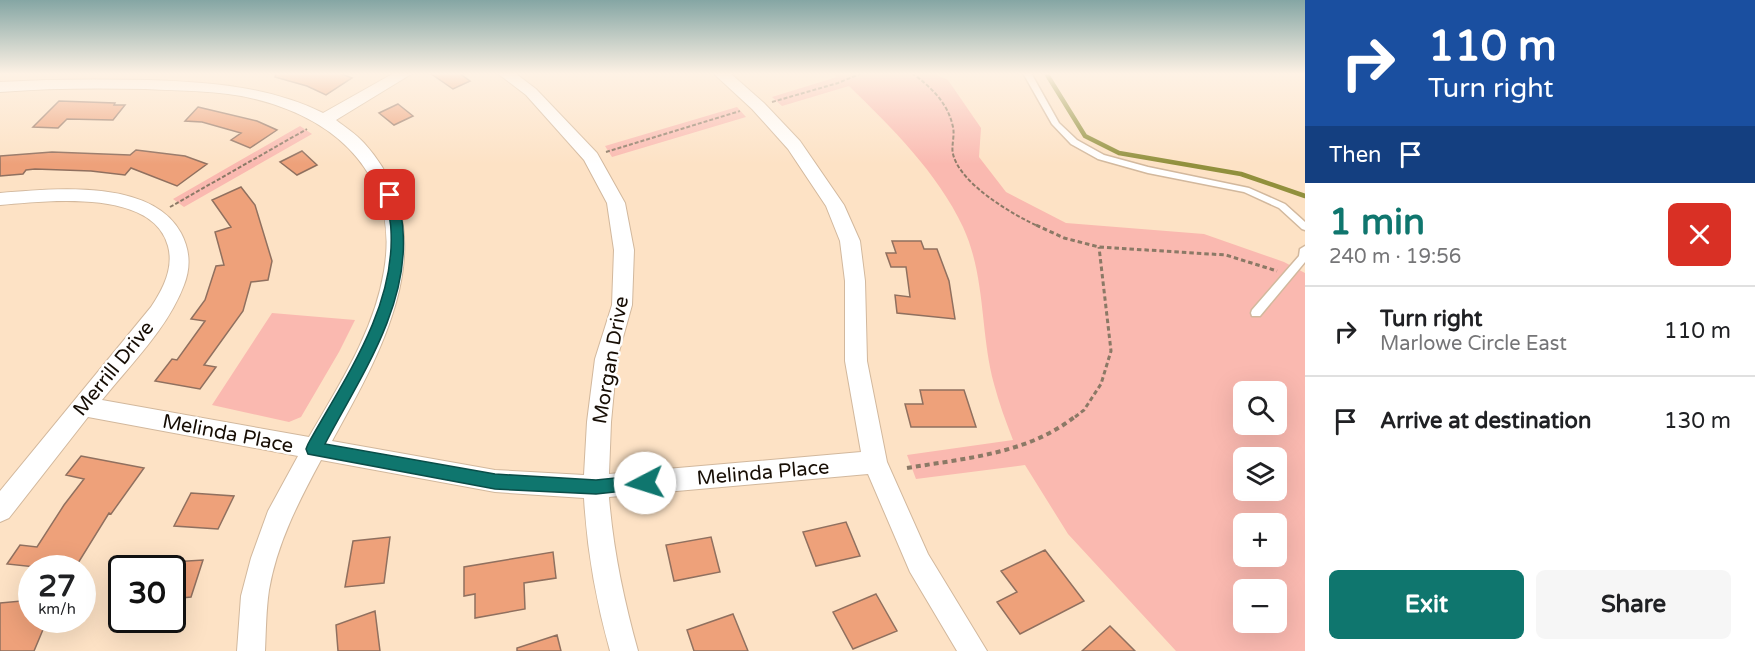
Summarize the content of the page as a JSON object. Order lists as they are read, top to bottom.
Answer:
{
  "streets": {
    "street": ["Morgan Drive", "Merrill Drive", "Melinda Place"]
  },
  "crossings": [
    ["Morgan Drive", "Melinda Place"],
    ["Merrill Drive", "Melinda Place"]
  ],
  "page": {
    "turn": ["110 m", "Turn right"],
    "then": "Then",
    "heading": ["1 min", "240 m · 19:56"],
    "list": [
      {
        "name": "Turn right",
        "note": "Marlowe Circle East",
        "value": "110 m"
      },
      {
        "name": "Arrive at destination",
        "value": "130 m"
      }
    ],
    "map_buttons": ["+", "−"],
    "speed": "27 km/h",
    "limit": "30",
    "buttons": ["Exit", "Share"]
  }
}
